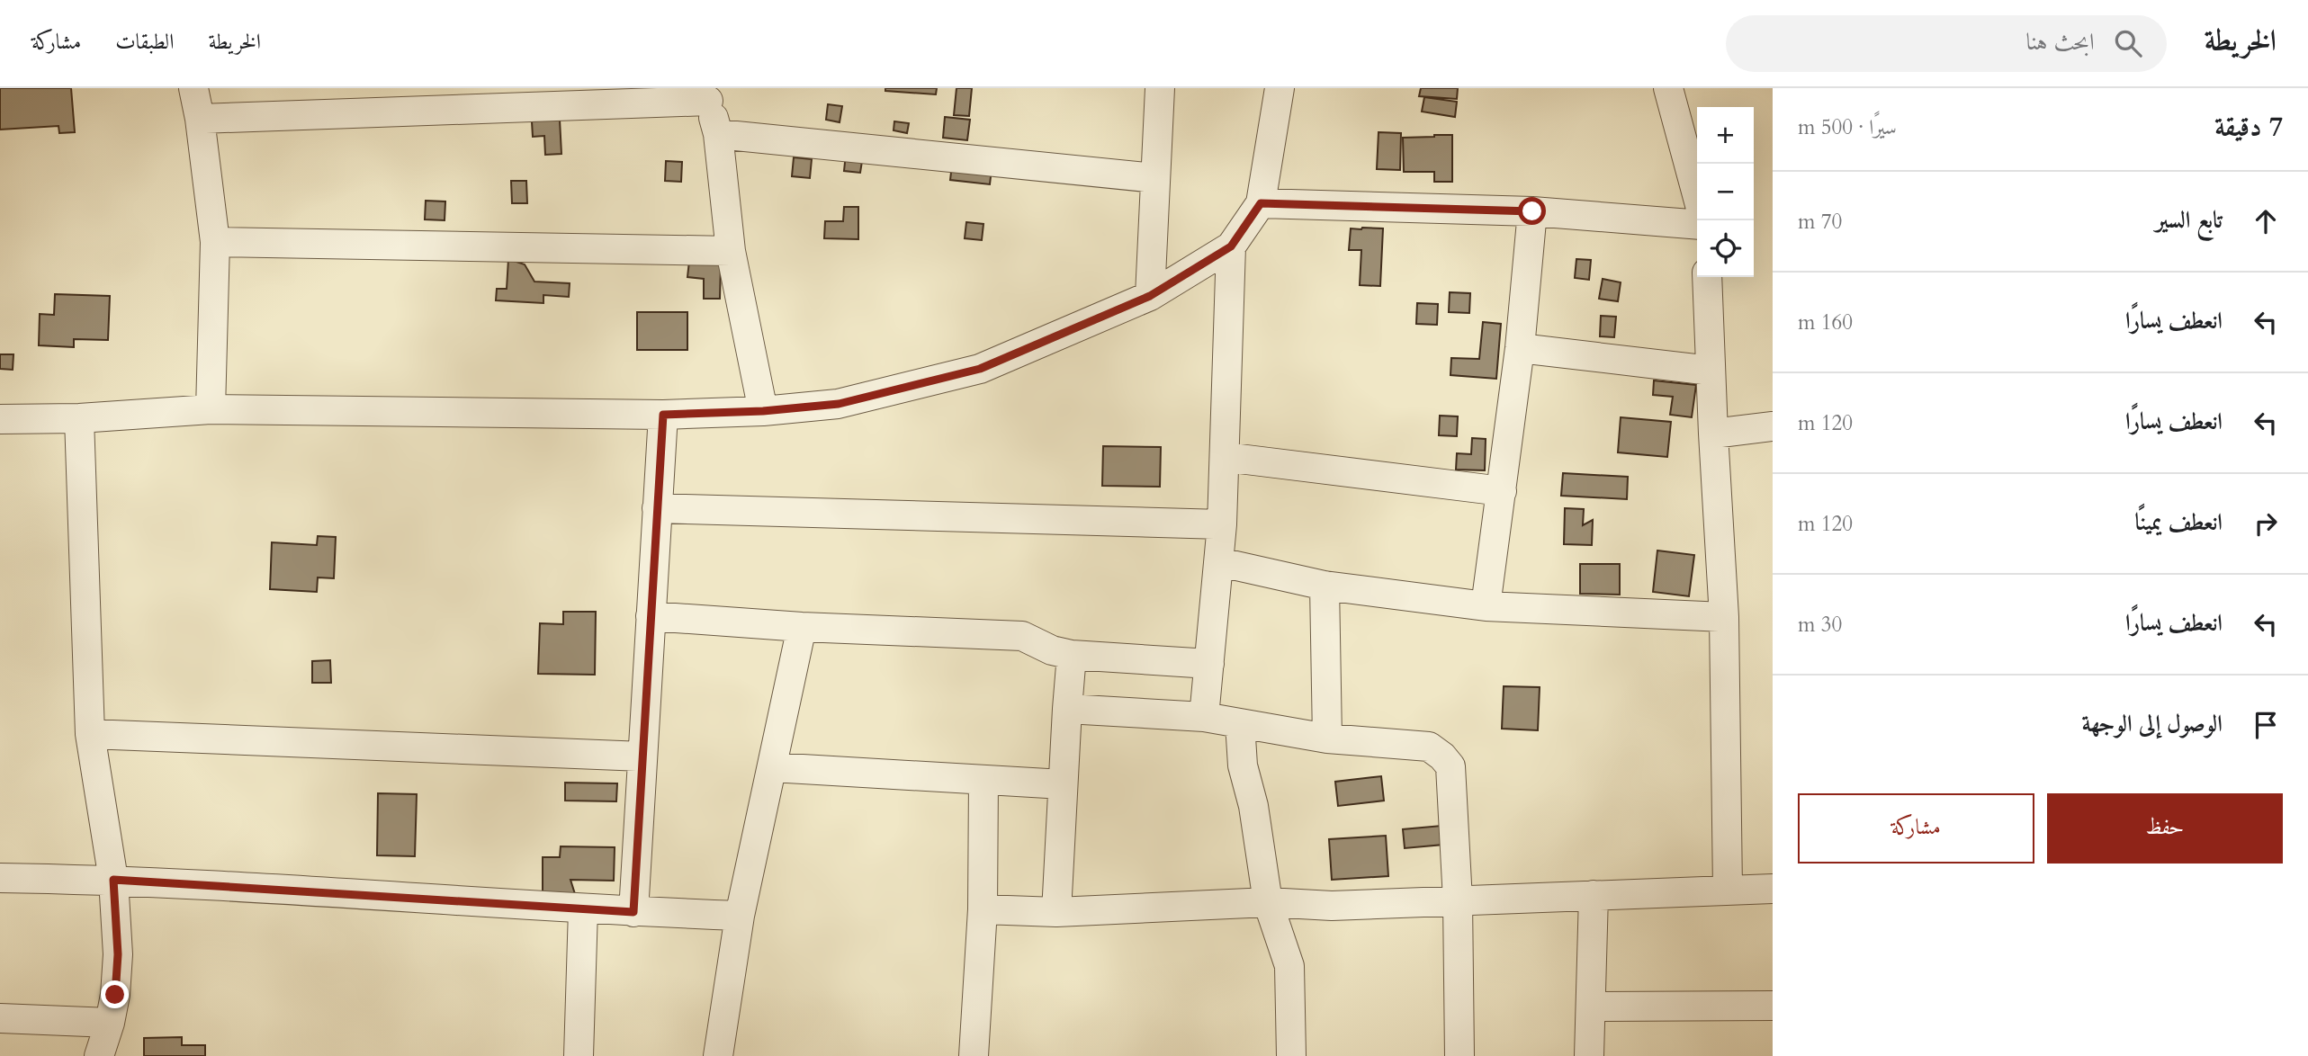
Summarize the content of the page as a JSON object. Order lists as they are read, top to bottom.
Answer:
{
  "page": {
    "header": "الخريطة",
    "search": "ابحث هنا",
    "nav": ["الخريطة", "الطبقات", "مشاركة"],
    "heading": ["7 دقيقة", "سيرًا · 500 m"],
    "map_buttons": ["+", "−"],
    "list": [
      ["تابع السير", "70 m"],
      ["انعطف يسارًا", "160 m"],
      ["انعطف يسارًا", "120 m"],
      ["انعطف يمينًا", "120 m"],
      ["انعطف يسارًا", "30 m"],
      "الوصول إلى الوجهة"
    ],
    "buttons": ["حفظ", "مشاركة"]
  }
}
